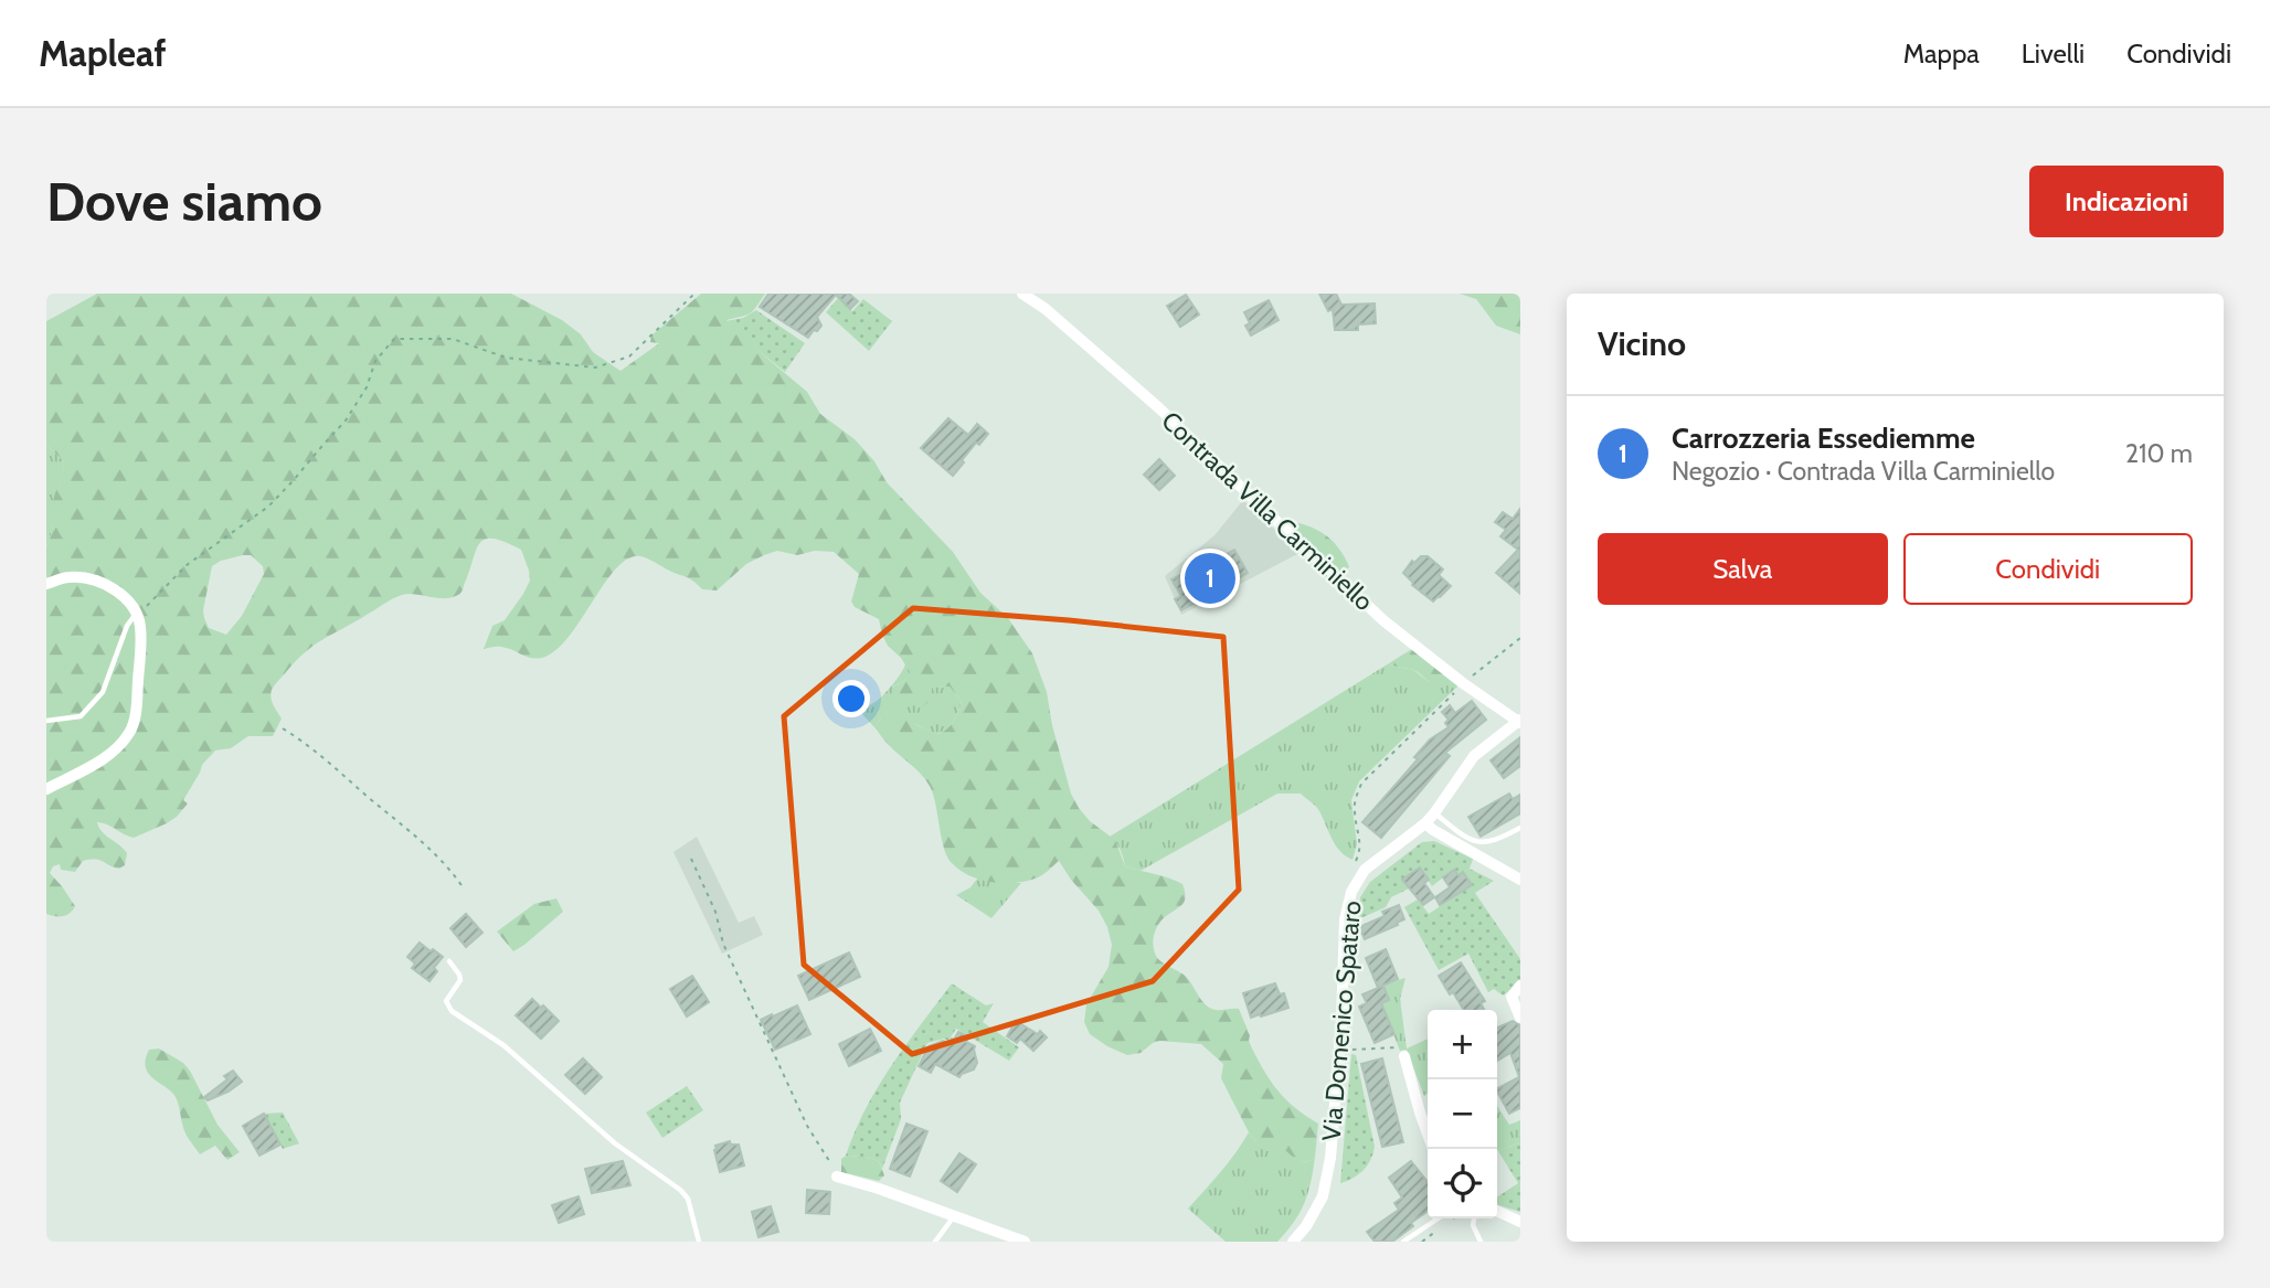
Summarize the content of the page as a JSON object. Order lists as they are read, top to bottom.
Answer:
{
  "streets": {
    "street": ["Contrada Villa Carminiello", "Via Domenico Spataro"]
  },
  "crossings": [
    ["Contrada Villa Carminiello", "Via Domenico Spataro"]
  ],
  "page": {
    "header": "Mapleaf",
    "nav": ["Mappa", "Livelli", "Condividi"],
    "buttons": [
      "Indicazioni",
      ["Salva", "Condividi"]
    ],
    "title": "Dove siamo",
    "heading": "Vicino",
    "list": [
      {
        "mark": "1",
        "name": "Carrozzeria Essediemme",
        "note": "Negozio · Contrada Villa Carminiello",
        "value": "210 m"
      }
    ],
    "pins": "1",
    "map_buttons": ["+", "−"]
  }
}
